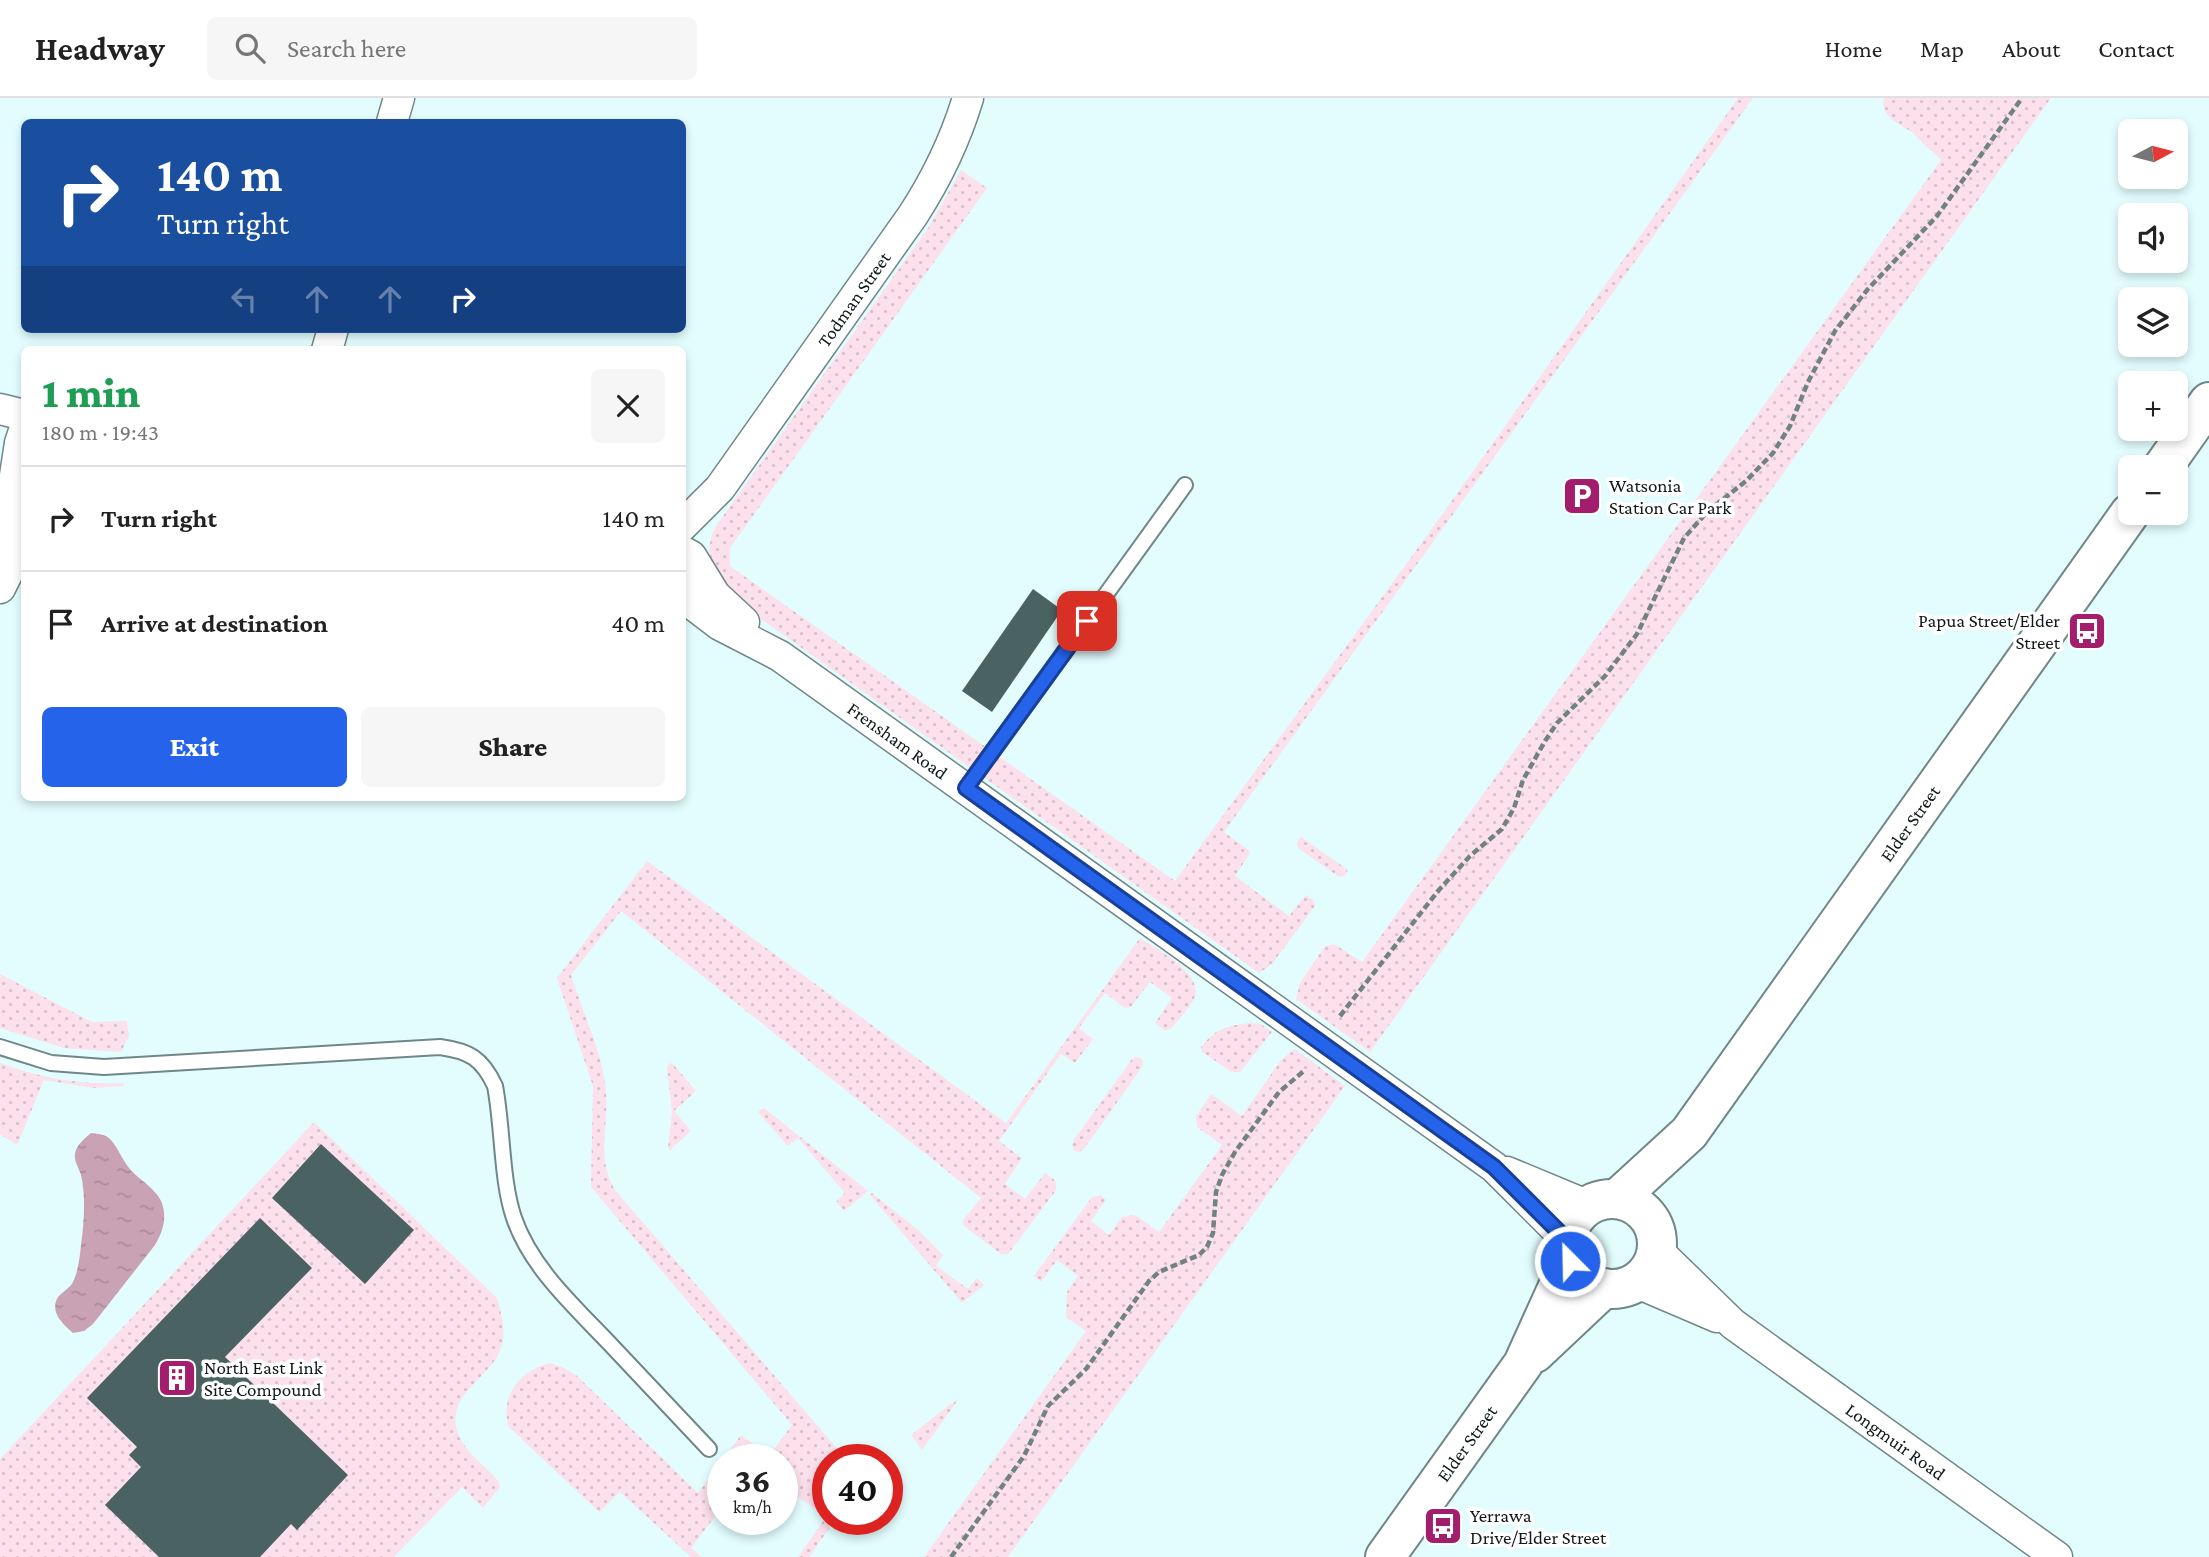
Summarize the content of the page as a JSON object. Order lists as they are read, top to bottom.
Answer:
{
  "streets": {
    "street": [
      "Todman Street",
      "Frensham Road",
      "Elder Street",
      "Longmuir Road"
    ]
  },
  "crossings": [
    ["Frensham Road", "Elder Street"],
    ["Frensham Road", "Longmuir Road"],
    ["Elder Street", "Longmuir Road"]
  ],
  "places": {
    "parking": ["Watsonia Station Car Park"],
    "bus stop": ["Papua Street/Elder Street", "Yerrawa Drive/Elder Street"],
    "building": ["North East Link Site Compound"]
  },
  "north": "right",
  "page": {
    "header": "Headway",
    "search": "Search here",
    "nav": [
      "Home",
      "Map",
      "About",
      "Contact"
    ],
    "map_buttons": ["+", "−"],
    "turn": ["140 m", "Turn right"],
    "heading": ["1 min", "180 m · 19:43"],
    "list": [
      {
        "name": "Turn right",
        "value": "140 m"
      },
      {
        "name": "Arrive at destination",
        "value": "40 m"
      }
    ],
    "buttons": ["Exit", "Share"],
    "speed": "36 km/h",
    "limit": "40"
  }
}
